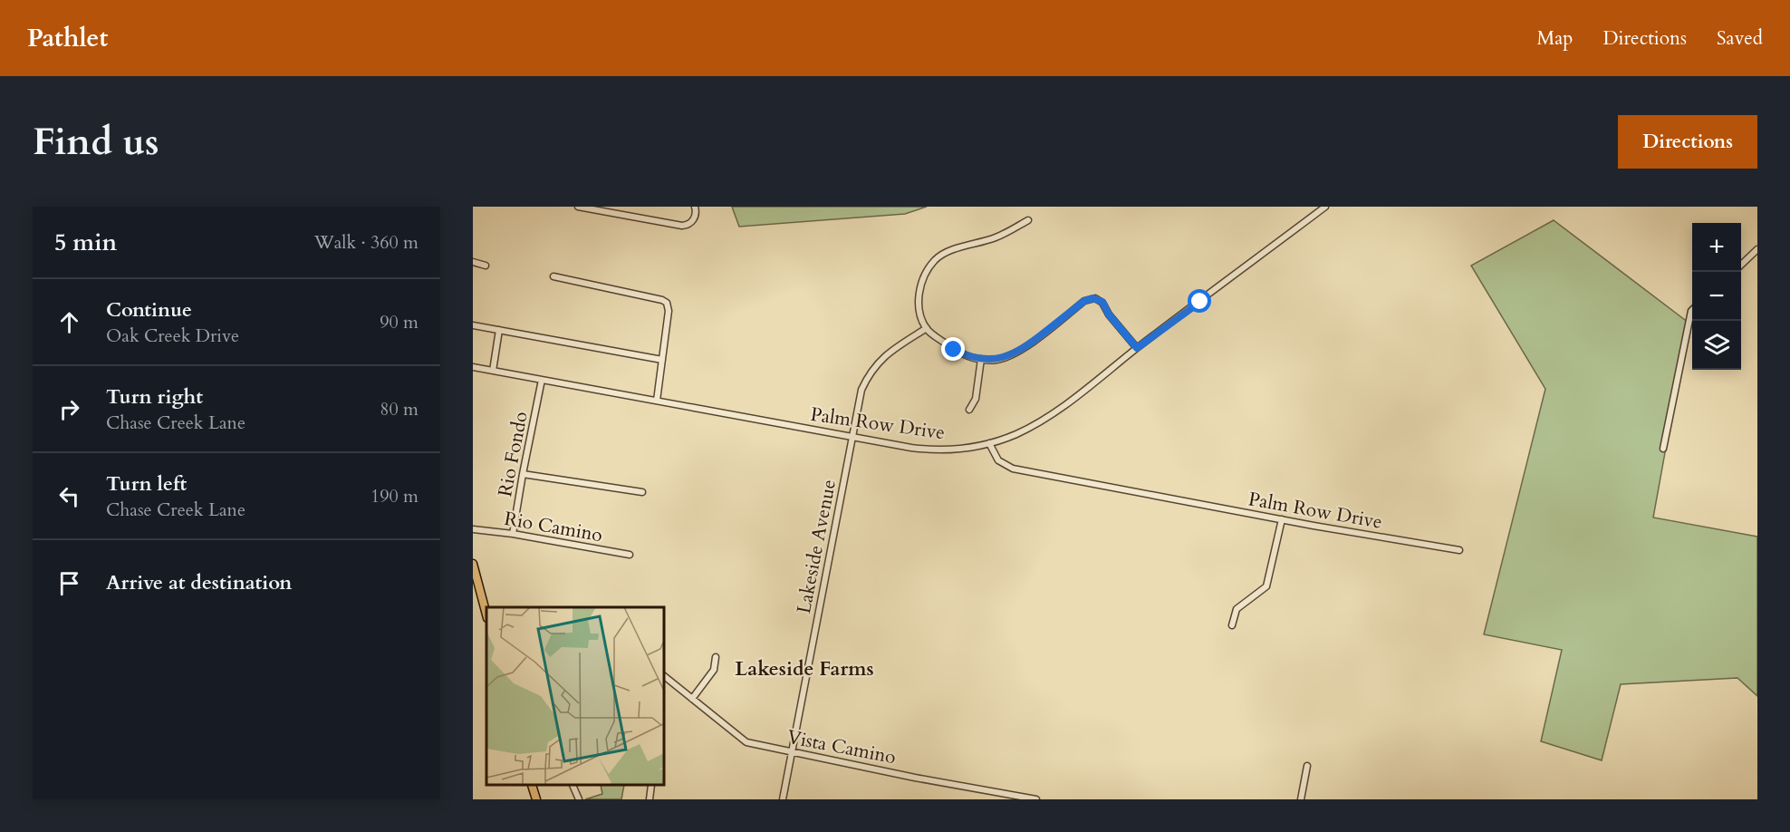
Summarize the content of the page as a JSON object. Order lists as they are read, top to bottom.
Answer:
{
  "streets": {
    "street": [
      "Palm Row Drive",
      "Rio Fondo",
      "Rio Camino",
      "Lakeside Avenue",
      "Vista Camino"
    ]
  },
  "crossings": [
    ["Palm Row Drive", "Rio Fondo"],
    ["Palm Row Drive", "Lakeside Avenue"],
    ["Rio Fondo", "Rio Camino"],
    ["Lakeside Avenue", "Vista Camino"]
  ],
  "districts": ["Lakeside Farms"],
  "page": {
    "header": "Pathlet",
    "nav": ["Map", "Directions", "Saved"],
    "buttons": "Directions",
    "title": "Find us",
    "heading": ["5 min", "Walk · 360 m"],
    "map_buttons": ["+", "−"],
    "list": [
      ["Continue", "Oak Creek Drive", "90 m"],
      ["Turn right", "Chase Creek Lane", "80 m"],
      ["Turn left", "Chase Creek Lane", "190 m"],
      "Arrive at destination"
    ]
  }
}
